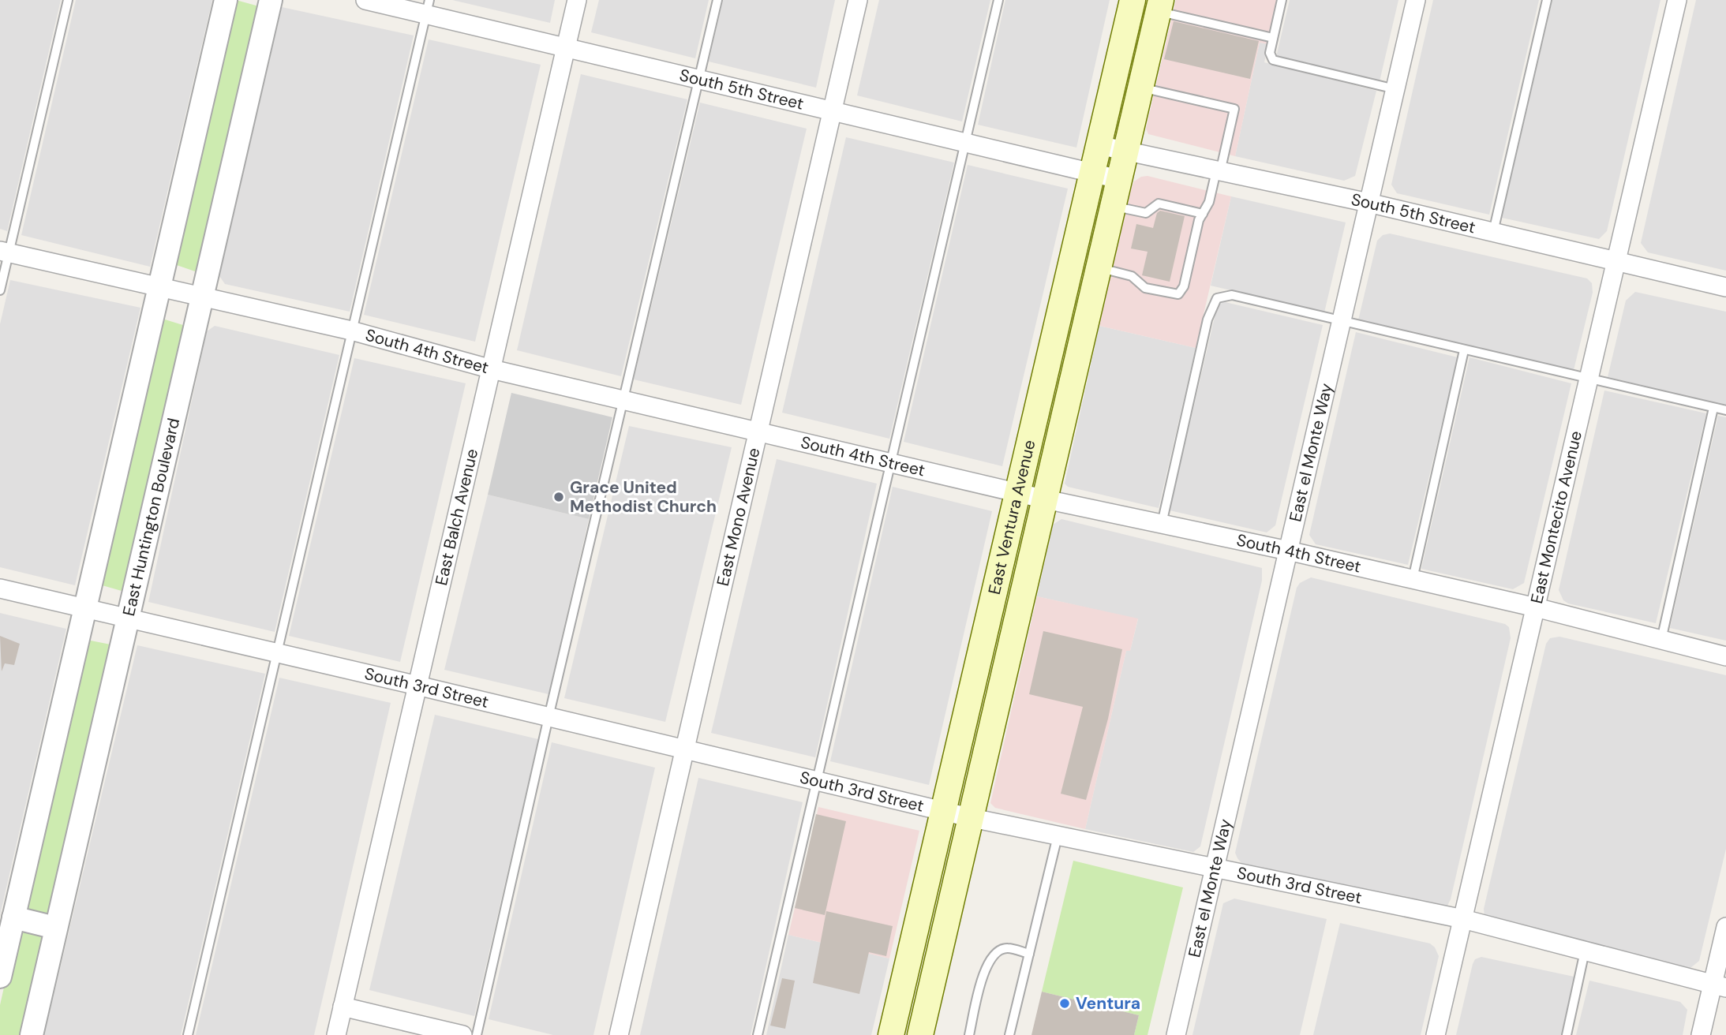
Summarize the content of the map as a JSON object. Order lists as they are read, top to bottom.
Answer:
{
  "streets": {
    "main road": ["East Ventura Avenue"],
    "street": [
      "South 5th Street",
      "South 4th Street",
      "East el Monte Way",
      "East Huntington Boulevard",
      "East Balch Avenue",
      "East Mono Avenue",
      "East Montecito Avenue",
      "South 3rd Street"
    ]
  },
  "crossings": [
    ["South 5th Street", "East el Monte Way"],
    ["South 5th Street", "East Balch Avenue"],
    ["South 5th Street", "East Mono Avenue"],
    ["South 5th Street", "East Ventura Avenue"],
    ["South 5th Street", "East Montecito Avenue"],
    ["South 4th Street", "East el Monte Way"],
    ["South 4th Street", "East Huntington Boulevard"],
    ["South 4th Street", "East Balch Avenue"],
    ["South 4th Street", "East Mono Avenue"],
    ["South 4th Street", "East Ventura Avenue"],
    ["South 4th Street", "East Montecito Avenue"],
    ["East el Monte Way", "South 3rd Street"],
    ["East Huntington Boulevard", "South 3rd Street"],
    ["East Balch Avenue", "South 3rd Street"],
    ["East Mono Avenue", "South 3rd Street"],
    ["East Ventura Avenue", "South 3rd Street"],
    ["East Montecito Avenue", "South 3rd Street"]
  ],
  "places": ["Grace United Methodist Church", "Ventura"]
}
